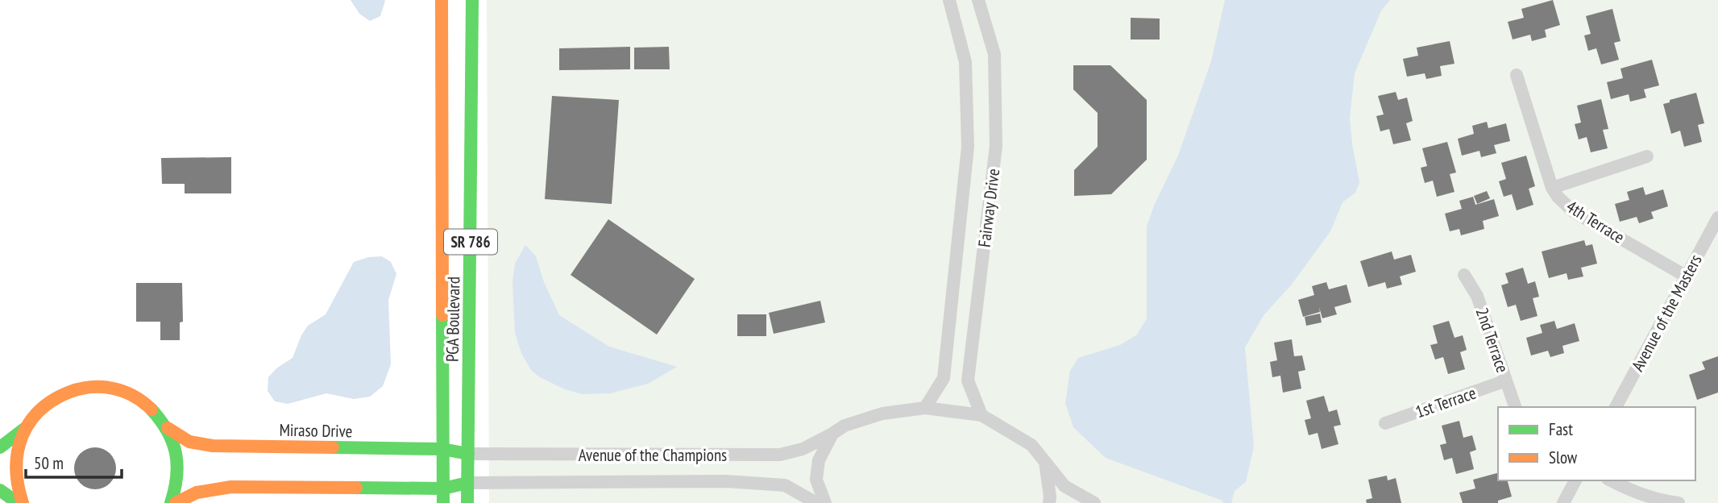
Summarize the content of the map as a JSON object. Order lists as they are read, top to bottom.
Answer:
{
  "streets": {
    "main road": ["SR 786", "PGA Boulevard", "Miraso Drive"],
    "street": [
      "Fairway Drive",
      "4th Terrace",
      "Avenue of the Masters",
      "2nd Terrace",
      "1st Terrace",
      "Avenue of the Champions"
    ]
  },
  "crossings": [
    ["Fairway Drive", "Avenue of the Champions"],
    ["4th Terrace", "Avenue of the Masters"],
    ["PGA Boulevard", "Miraso Drive"],
    ["PGA Boulevard", "Avenue of the Champions"],
    ["2nd Terrace", "1st Terrace"],
    ["Miraso Drive", "Avenue of the Champions"]
  ],
  "legend": ["Fast", "Slow"],
  "scale_bar": "50 m"
}
